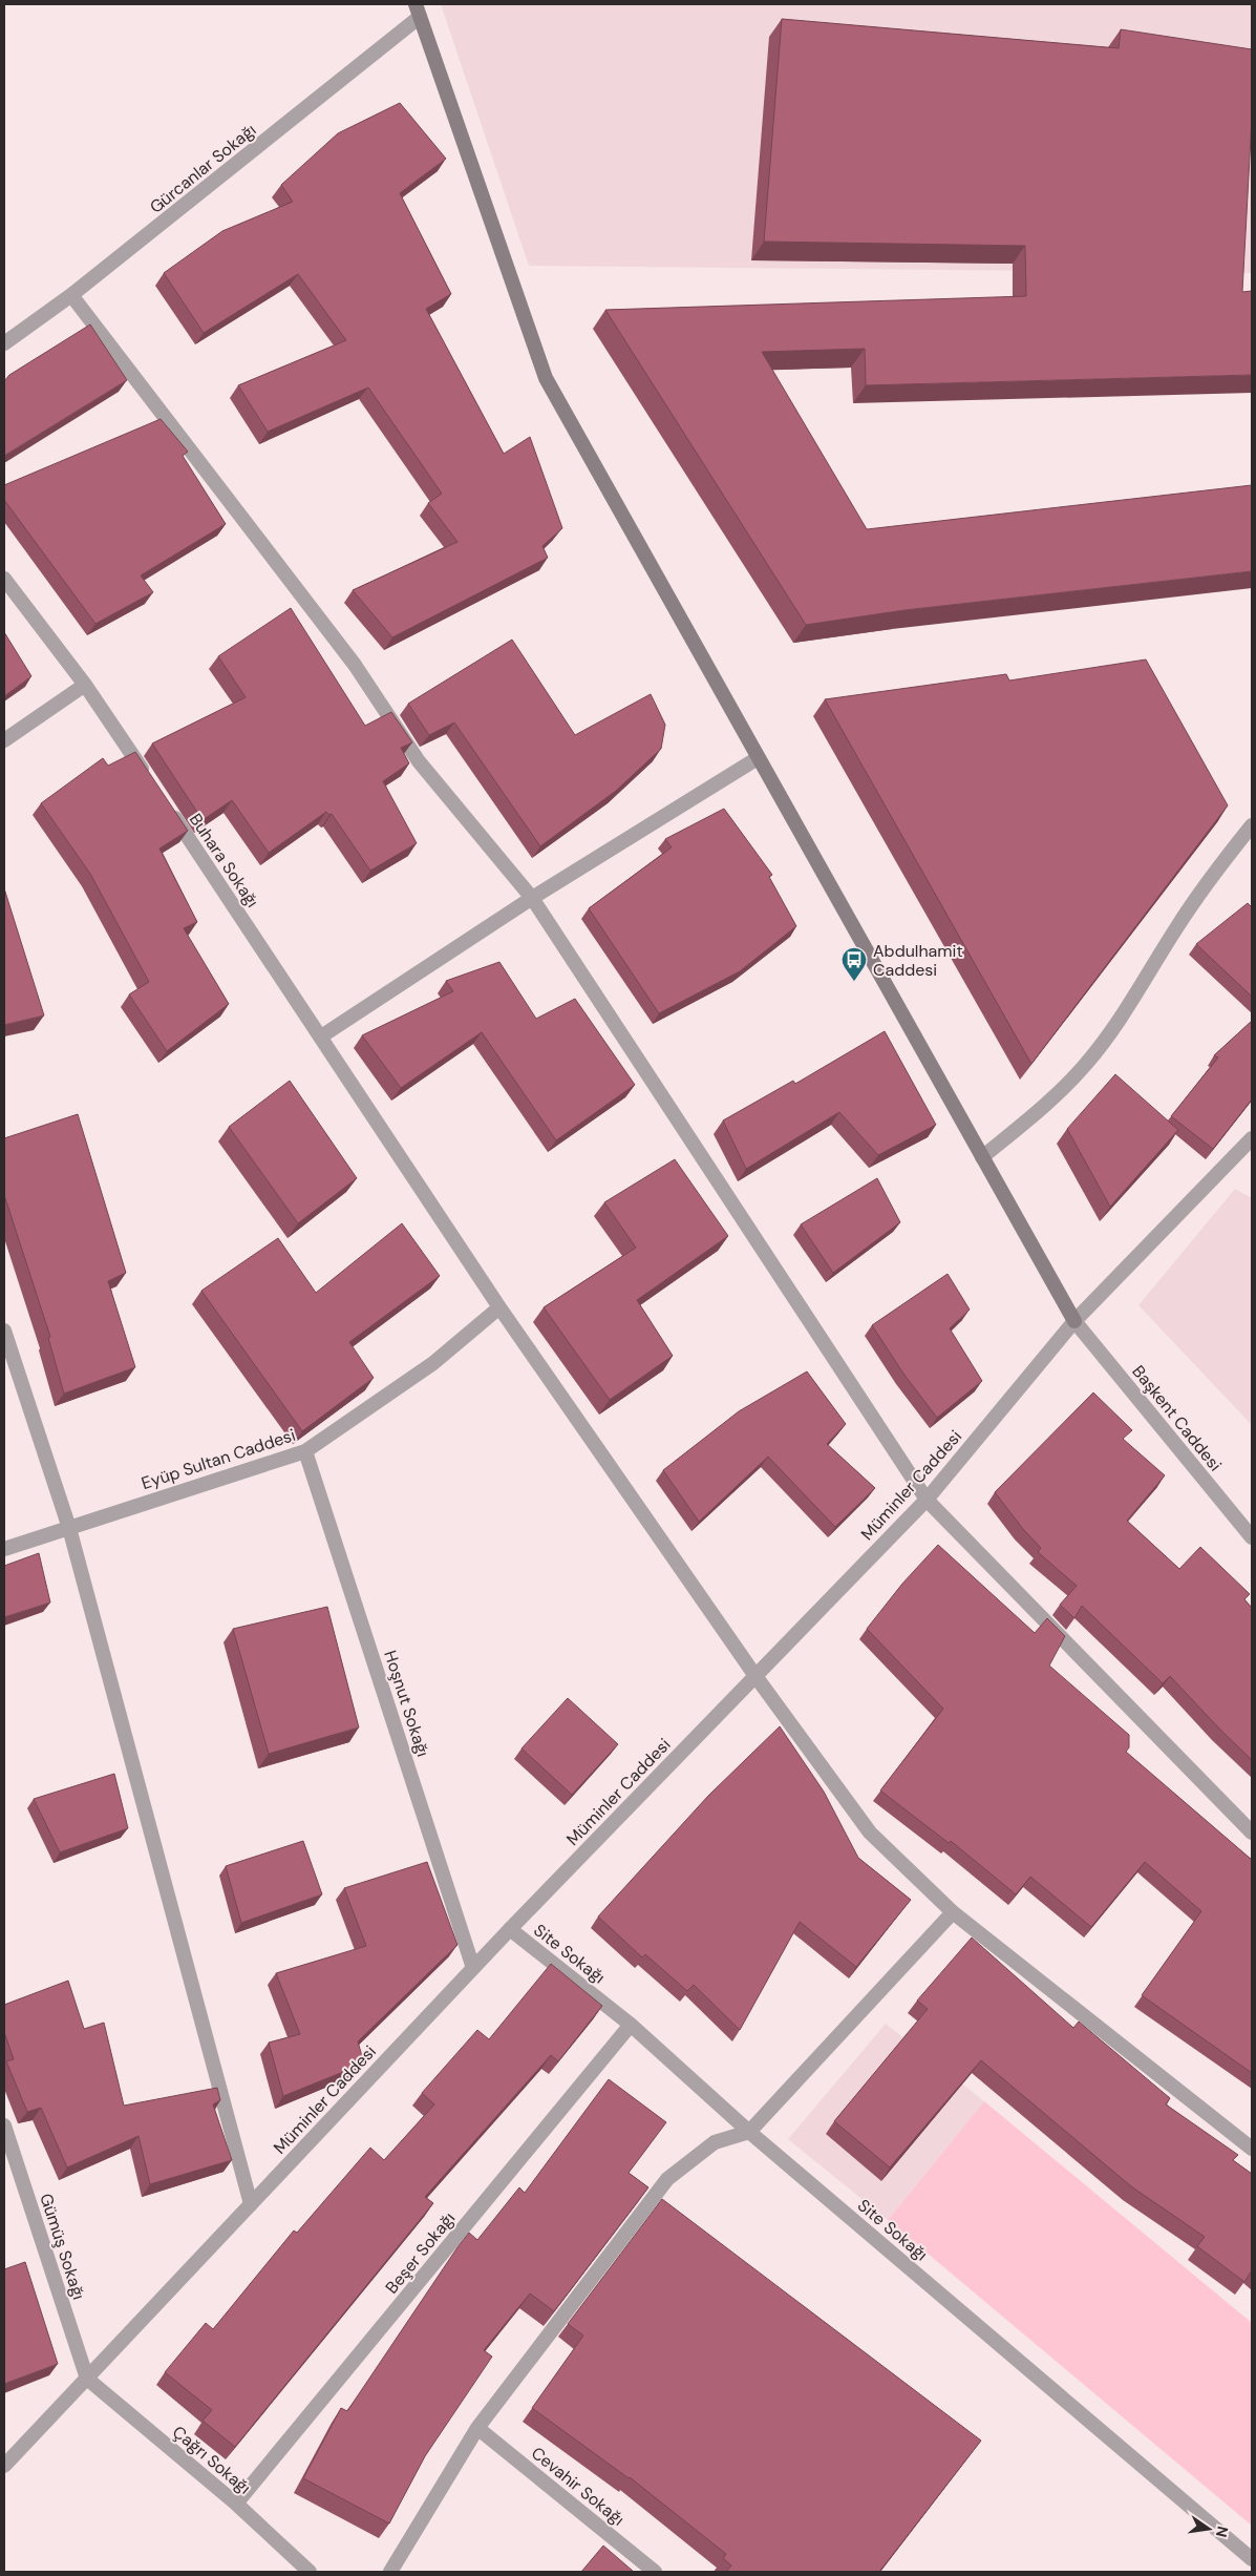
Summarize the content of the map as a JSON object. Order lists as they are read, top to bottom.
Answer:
{
  "streets": {
    "street": [
      "Gürcanlar Sokağı",
      "Buhara Sokağı",
      "Başkent Caddesi",
      "Eyüp Sultan Caddesi",
      "Müminler Caddesi",
      "Hoşnut Sokağı",
      "Site Sokağı",
      "Gümüş Sokağı",
      "Beşer Sokağı",
      "Çağrı Sokağı",
      "Cevahir Sokağı"
    ]
  },
  "crossings": [
    ["Buhara Sokağı", "Eyüp Sultan Caddesi"],
    ["Buhara Sokağı", "Müminler Caddesi"],
    ["Başkent Caddesi", "Müminler Caddesi"],
    ["Eyüp Sultan Caddesi", "Hoşnut Sokağı"],
    ["Müminler Caddesi", "Hoşnut Sokağı"],
    ["Müminler Caddesi", "Site Sokağı"],
    ["Müminler Caddesi", "Gümüş Sokağı"],
    ["Müminler Caddesi", "Çağrı Sokağı"],
    ["Site Sokağı", "Beşer Sokağı"],
    ["Gümüş Sokağı", "Çağrı Sokağı"],
    ["Beşer Sokağı", "Çağrı Sokağı"]
  ],
  "places": {
    "bus stop": ["Abdulhamit Caddesi"]
  },
  "north": "right"
}
